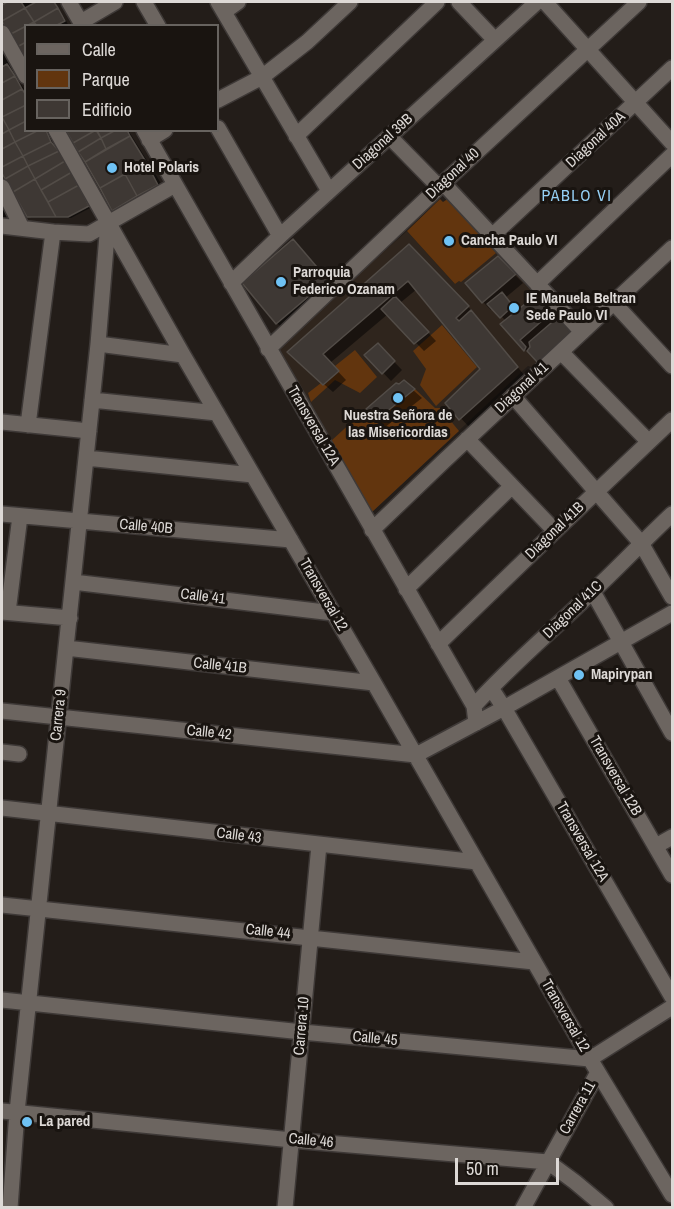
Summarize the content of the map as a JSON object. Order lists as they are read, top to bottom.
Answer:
{
  "streets": {
    "street": [
      "Diagonal 40A",
      "Diagonal 39B",
      "Diagonal 40",
      "Diagonal 41",
      "Transversal 12A",
      "Calle 40B",
      "Diagonal 41B",
      "Transversal 12",
      "Calle 41",
      "Diagonal 41C",
      "Calle 41B",
      "Carrera 9",
      "Calle 42",
      "Transversal 12B",
      "Calle 43",
      "Calle 44",
      "Carrera 10",
      "Calle 45",
      "Carrera 11",
      "Calle 46"
    ]
  },
  "crossings": [
    ["Diagonal 39B", "Transversal 12A"],
    ["Diagonal 40", "Transversal 12A"],
    ["Diagonal 41", "Transversal 12A"],
    ["Transversal 12A", "Diagonal 41B"],
    ["Transversal 12A", "Diagonal 41C"],
    ["Calle 40B", "Transversal 12"],
    ["Calle 40B", "Carrera 9"],
    ["Transversal 12", "Calle 41"],
    ["Transversal 12", "Calle 41B"],
    ["Transversal 12", "Carrera 9"],
    ["Transversal 12", "Calle 42"],
    ["Transversal 12", "Calle 43"],
    ["Transversal 12", "Calle 44"],
    ["Transversal 12", "Calle 45"],
    ["Transversal 12", "Carrera 11"],
    ["Calle 41", "Carrera 9"],
    ["Calle 41B", "Carrera 9"],
    ["Carrera 9", "Calle 42"],
    ["Carrera 9", "Calle 43"],
    ["Carrera 9", "Calle 44"],
    ["Carrera 9", "Calle 45"],
    ["Carrera 9", "Calle 46"],
    ["Calle 43", "Carrera 10"],
    ["Calle 44", "Carrera 10"],
    ["Carrera 10", "Calle 45"],
    ["Carrera 10", "Calle 46"],
    ["Calle 45", "Carrera 11"],
    ["Carrera 11", "Calle 46"]
  ],
  "districts": ["PABLO VI"],
  "places": [
    "Hotel Polaris",
    "Cancha Paulo VI",
    "Parroquia Federico Ozanam",
    "IE Manuela Beltran Sede Paulo VI",
    "Nuestra Señora de las Misericordias",
    "Mapirypan",
    "La pared"
  ],
  "legend": ["Calle", "Parque", "Edificio"],
  "scale_bar": "50 m"
}
